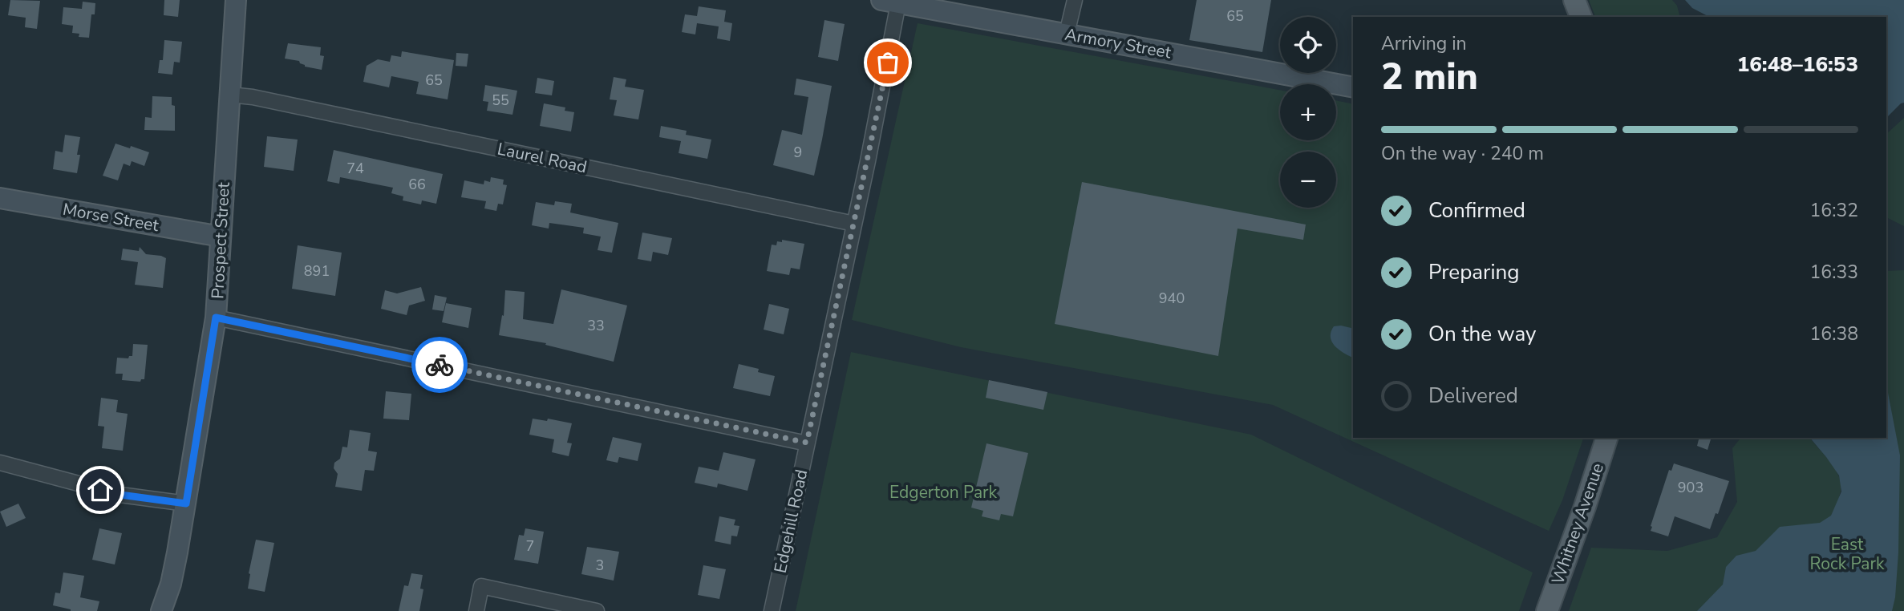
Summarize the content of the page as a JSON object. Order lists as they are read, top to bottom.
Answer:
{
  "streets": {
    "main road": [
      "Armory Street",
      "Morse Street",
      "Prospect Street",
      "Whitney Avenue"
    ],
    "street": ["Laurel Road", "Edgehill Road"]
  },
  "crossings": [
    ["Armory Street", "Edgehill Road"],
    ["Laurel Road", "Prospect Street"],
    ["Laurel Road", "Edgehill Road"],
    ["Morse Street", "Prospect Street"]
  ],
  "parks": ["Edgerton Park", "East Rock Park"],
  "house_numbers": [
    "65",
    "65",
    "55",
    "9",
    "74",
    "66",
    "891",
    "940",
    "33",
    "903",
    "7",
    "3"
  ],
  "page": {
    "map_buttons": ["+", "−"],
    "heading": ["2 min", "Arriving in", "16:48–16:53"],
    "bar": "On the way · 240 m",
    "list": [
      ["Confirmed", "16:32"],
      ["Preparing", "16:33"],
      ["On the way", "16:38"],
      "Delivered"
    ]
  }
}
